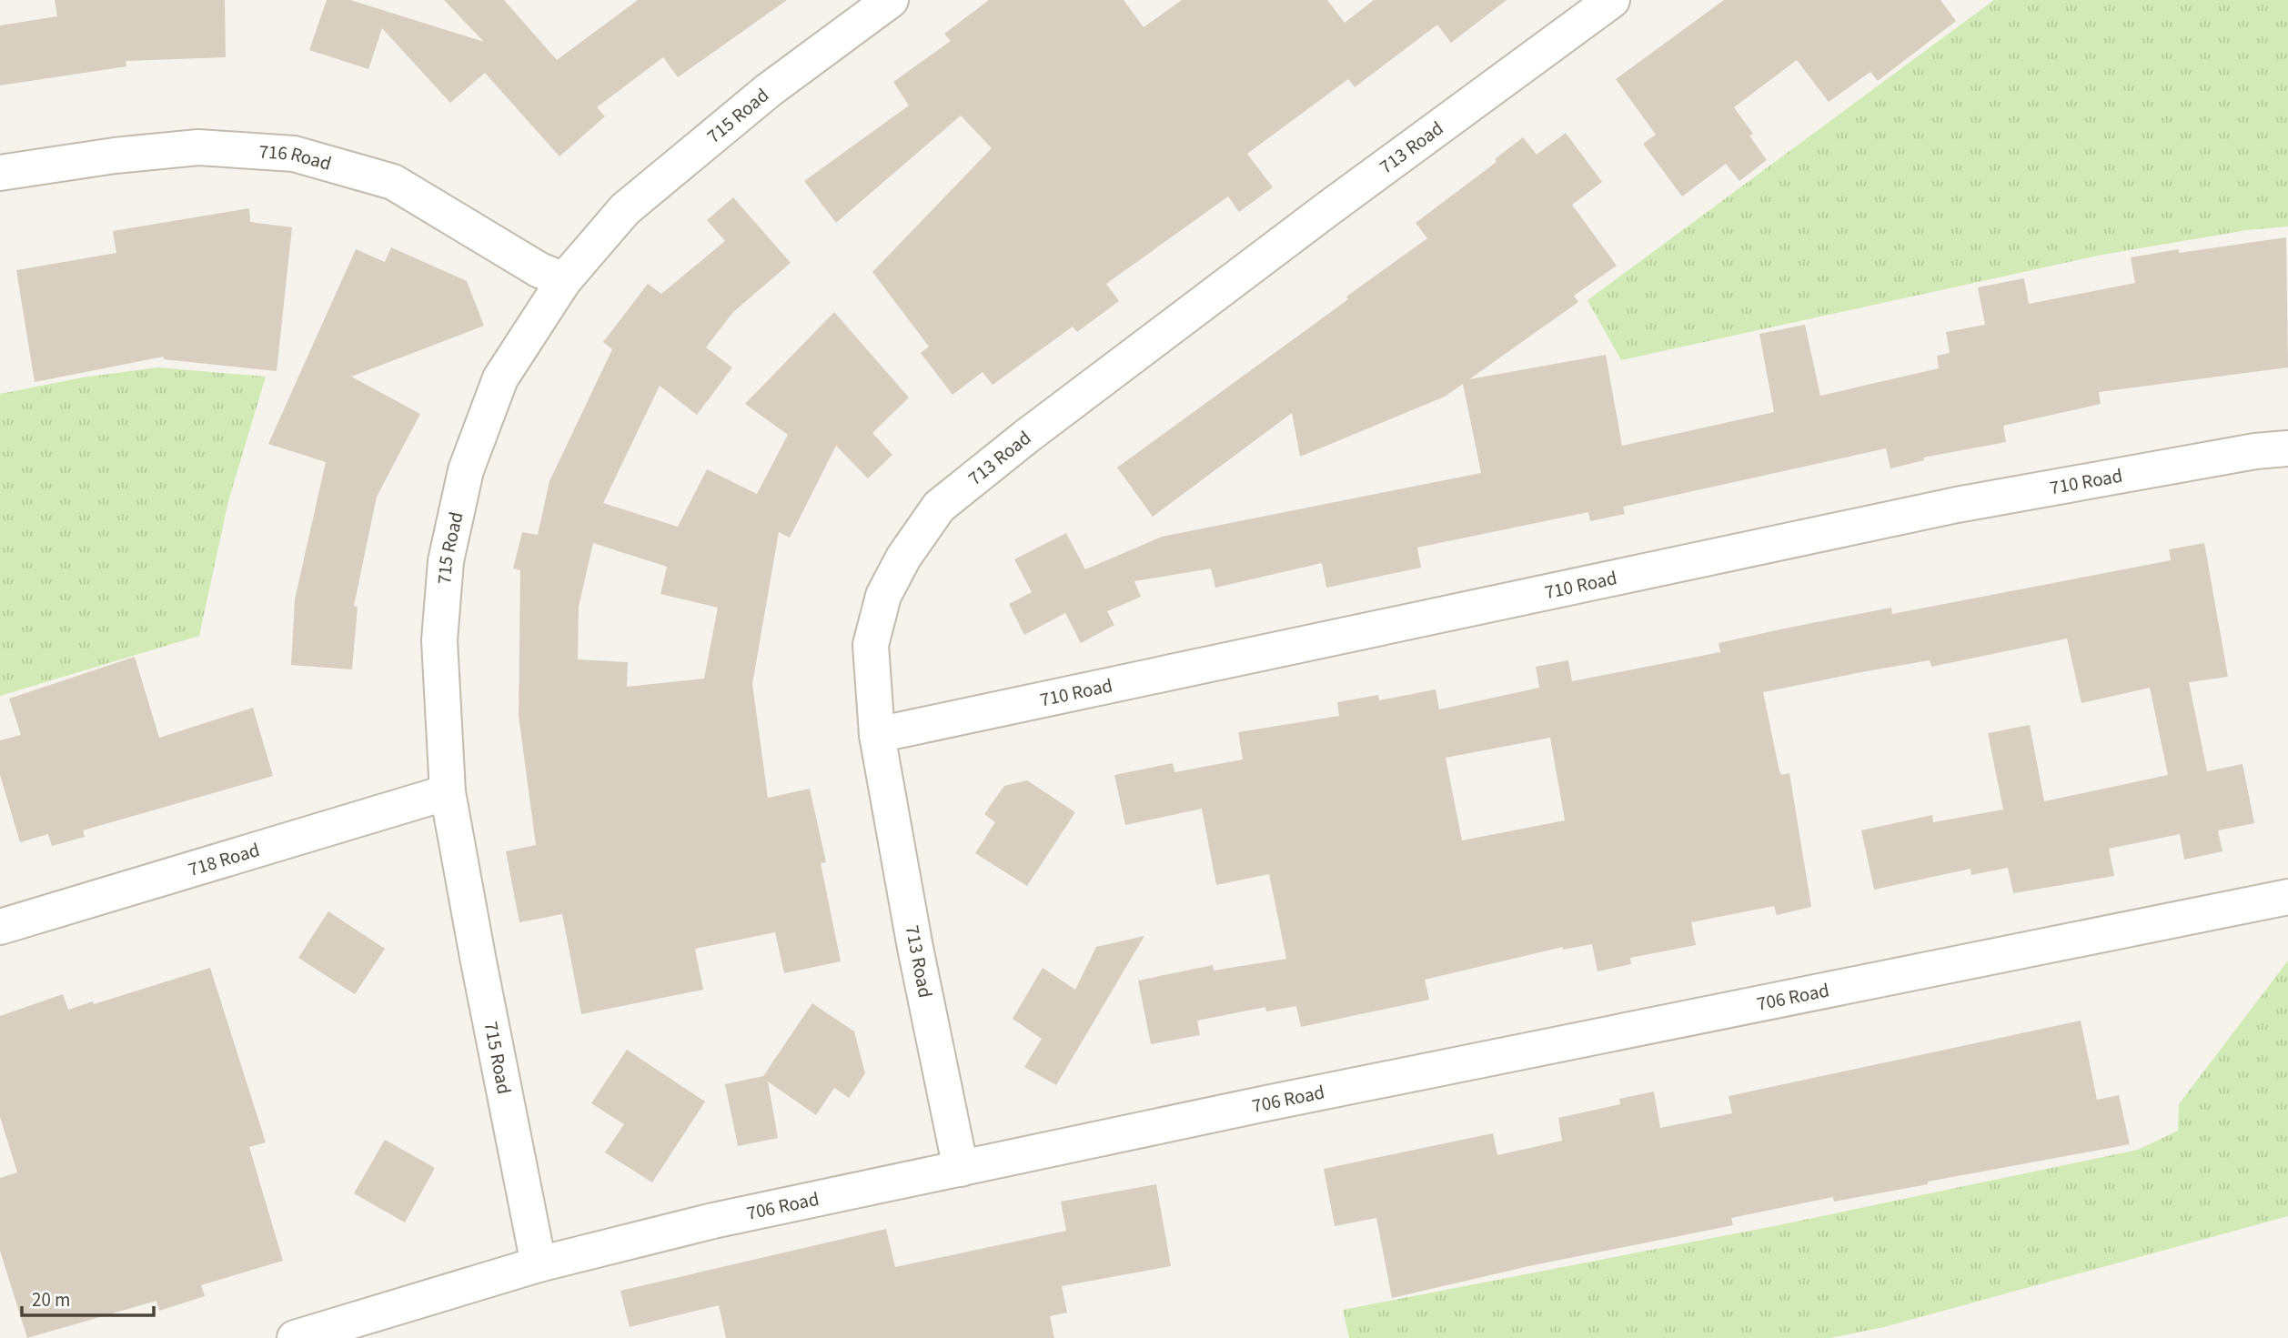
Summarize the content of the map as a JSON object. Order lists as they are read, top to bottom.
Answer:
{
  "streets": {
    "street": [
      "715 Road",
      "713 Road",
      "716 Road",
      "710 Road",
      "718 Road",
      "706 Road"
    ]
  },
  "crossings": [
    ["715 Road", "716 Road"],
    ["715 Road", "718 Road"],
    ["715 Road", "706 Road"],
    ["713 Road", "710 Road"],
    ["713 Road", "706 Road"]
  ],
  "scale_bar": "20 m"
}
